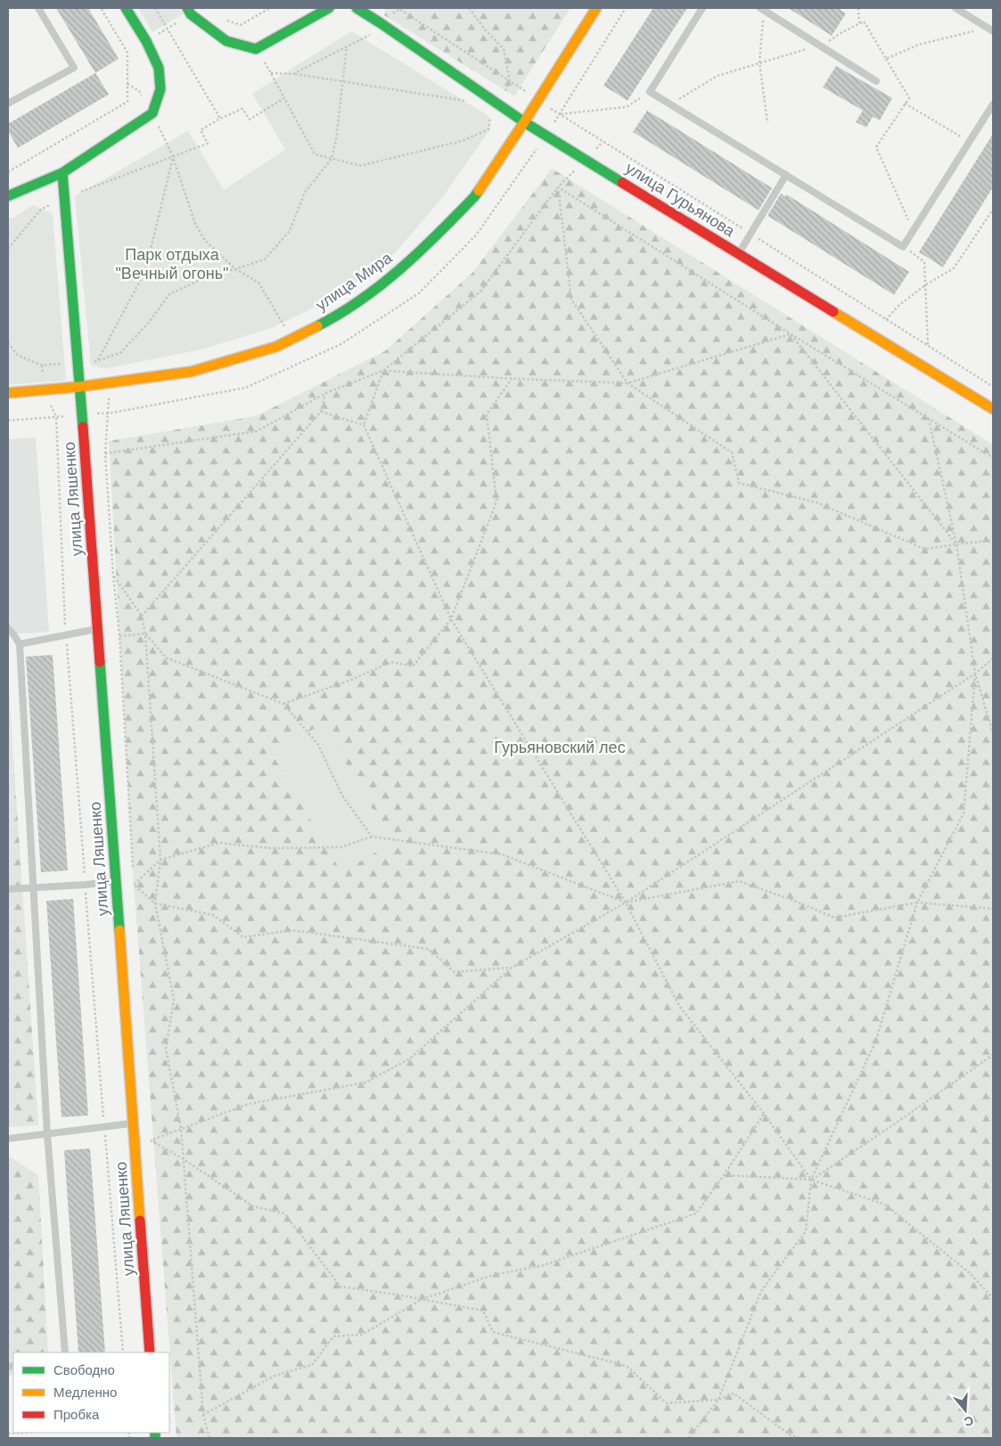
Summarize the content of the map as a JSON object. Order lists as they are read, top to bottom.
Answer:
{
  "streets": {
    "main road": ["улица Гурьянова", "улица Мира", "улица Ляшенко"]
  },
  "crossings": [
    ["улица Гурьянова", "улица Мира"],
    ["улица Мира", "улица Ляшенко"]
  ],
  "parks": ["Парк отдыха \"Вечный огонь\"", "Гурьяновский лес"],
  "legend": ["Свободно", "Медленно", "Пробка"],
  "north": "bottom"
}
